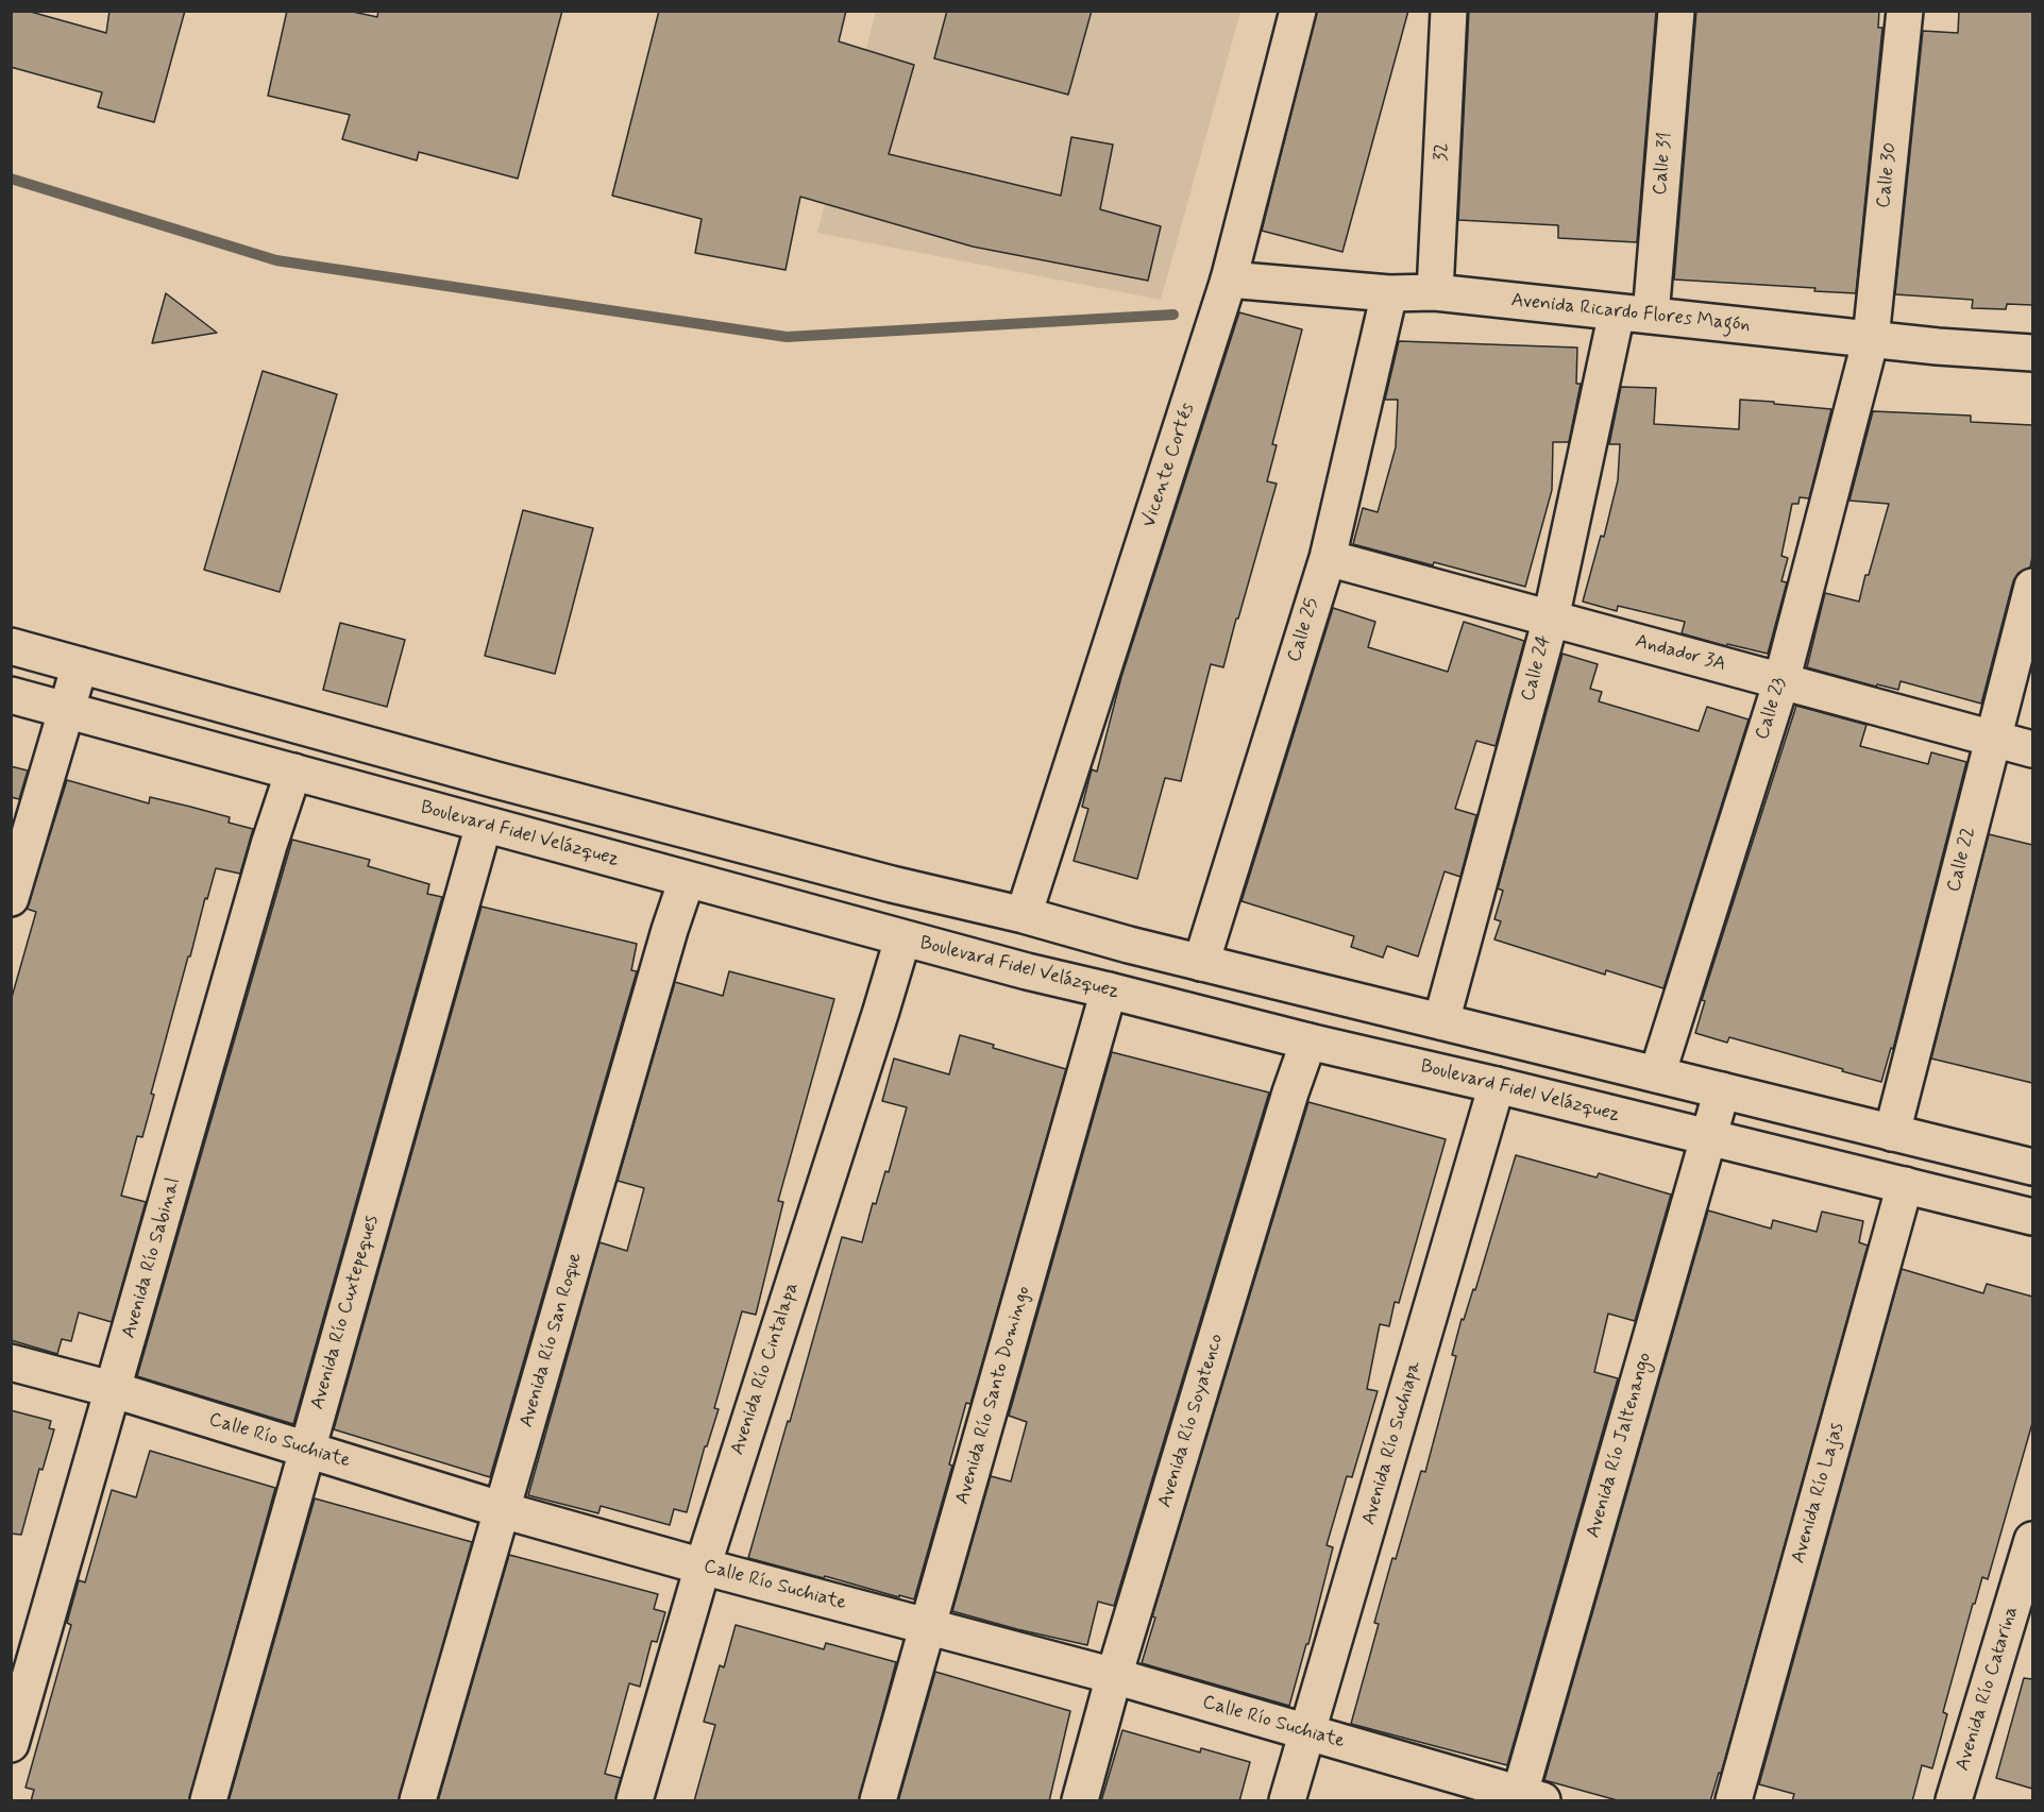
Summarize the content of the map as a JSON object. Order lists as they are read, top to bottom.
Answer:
{
  "streets": {
    "street": [
      "32",
      "Calle 31",
      "Calle 30",
      "Avenida Ricardo Flores Magón",
      "Vicente Cortés",
      "Calle 25",
      "Andador 3A",
      "Calle 24",
      "Calle 23",
      "Boulevard Fidel Velázquez",
      "Calle 22",
      "Avenida Río Sabinal",
      "Avenida Río Cuxtepeques",
      "Avenida Río San Roque",
      "Avenida Río Cintalapa",
      "Avenida Río Santo Domingo",
      "Avenida Río Soyatenco",
      "Calle Río Suchiate",
      "Avenida Río Suchiapa",
      "Avenida Río Jaltenango",
      "Avenida Río Lajas",
      "Avenida Río Catarina"
    ]
  },
  "crossings": [
    ["32", "Avenida Ricardo Flores Magón"],
    ["Calle 31", "Avenida Ricardo Flores Magón"],
    ["Calle 30", "Avenida Ricardo Flores Magón"],
    ["Calle 30", "Calle 23"],
    ["Avenida Ricardo Flores Magón", "Vicente Cortés"],
    ["Avenida Ricardo Flores Magón", "Calle 25"],
    ["Avenida Ricardo Flores Magón", "Calle 24"],
    ["Avenida Ricardo Flores Magón", "Calle 23"],
    ["Calle 25", "Andador 3A"],
    ["Andador 3A", "Calle 24"],
    ["Andador 3A", "Calle 23"],
    ["Andador 3A", "Calle 22"],
    ["Boulevard Fidel Velázquez", "Avenida Río Sabinal"],
    ["Boulevard Fidel Velázquez", "Avenida Río Cuxtepeques"],
    ["Boulevard Fidel Velázquez", "Avenida Río San Roque"],
    ["Boulevard Fidel Velázquez", "Avenida Río Cintalapa"],
    ["Boulevard Fidel Velázquez", "Avenida Río Santo Domingo"],
    ["Boulevard Fidel Velázquez", "Avenida Río Soyatenco"],
    ["Boulevard Fidel Velázquez", "Avenida Río Suchiapa"],
    ["Boulevard Fidel Velázquez", "Avenida Río Jaltenango"],
    ["Boulevard Fidel Velázquez", "Avenida Río Lajas"],
    ["Avenida Río Sabinal", "Calle Río Suchiate"],
    ["Avenida Río Cuxtepeques", "Calle Río Suchiate"],
    ["Avenida Río San Roque", "Calle Río Suchiate"],
    ["Avenida Río Cintalapa", "Calle Río Suchiate"],
    ["Avenida Río Santo Domingo", "Calle Río Suchiate"],
    ["Avenida Río Soyatenco", "Calle Río Suchiate"],
    ["Calle Río Suchiate", "Avenida Río Suchiapa"],
    ["Calle Río Suchiate", "Avenida Río Jaltenango"]
  ]
}
